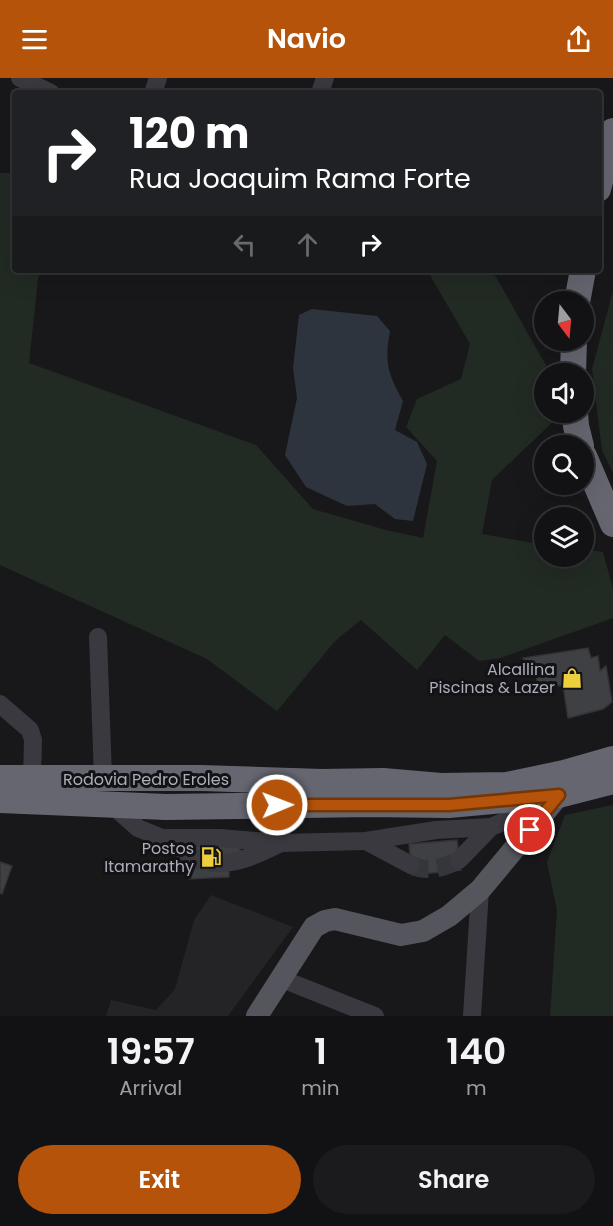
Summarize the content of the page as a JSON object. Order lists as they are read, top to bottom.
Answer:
{
  "streets": {
    "highway": ["Rodovia Pedro Eroles"]
  },
  "places": {
    "shop": ["Alcallina Piscinas & Lazer"],
    "fuel station": ["Postos Itamarathy"]
  },
  "north": "bottom",
  "page": {
    "header": "Navio",
    "turn": ["120 m", "Rua Joaquim Rama Forte"],
    "eta": [
      "19:57",
      "Arrival",
      "1",
      "min",
      "140",
      "m"
    ],
    "buttons": ["Exit", "Share"]
  }
}
